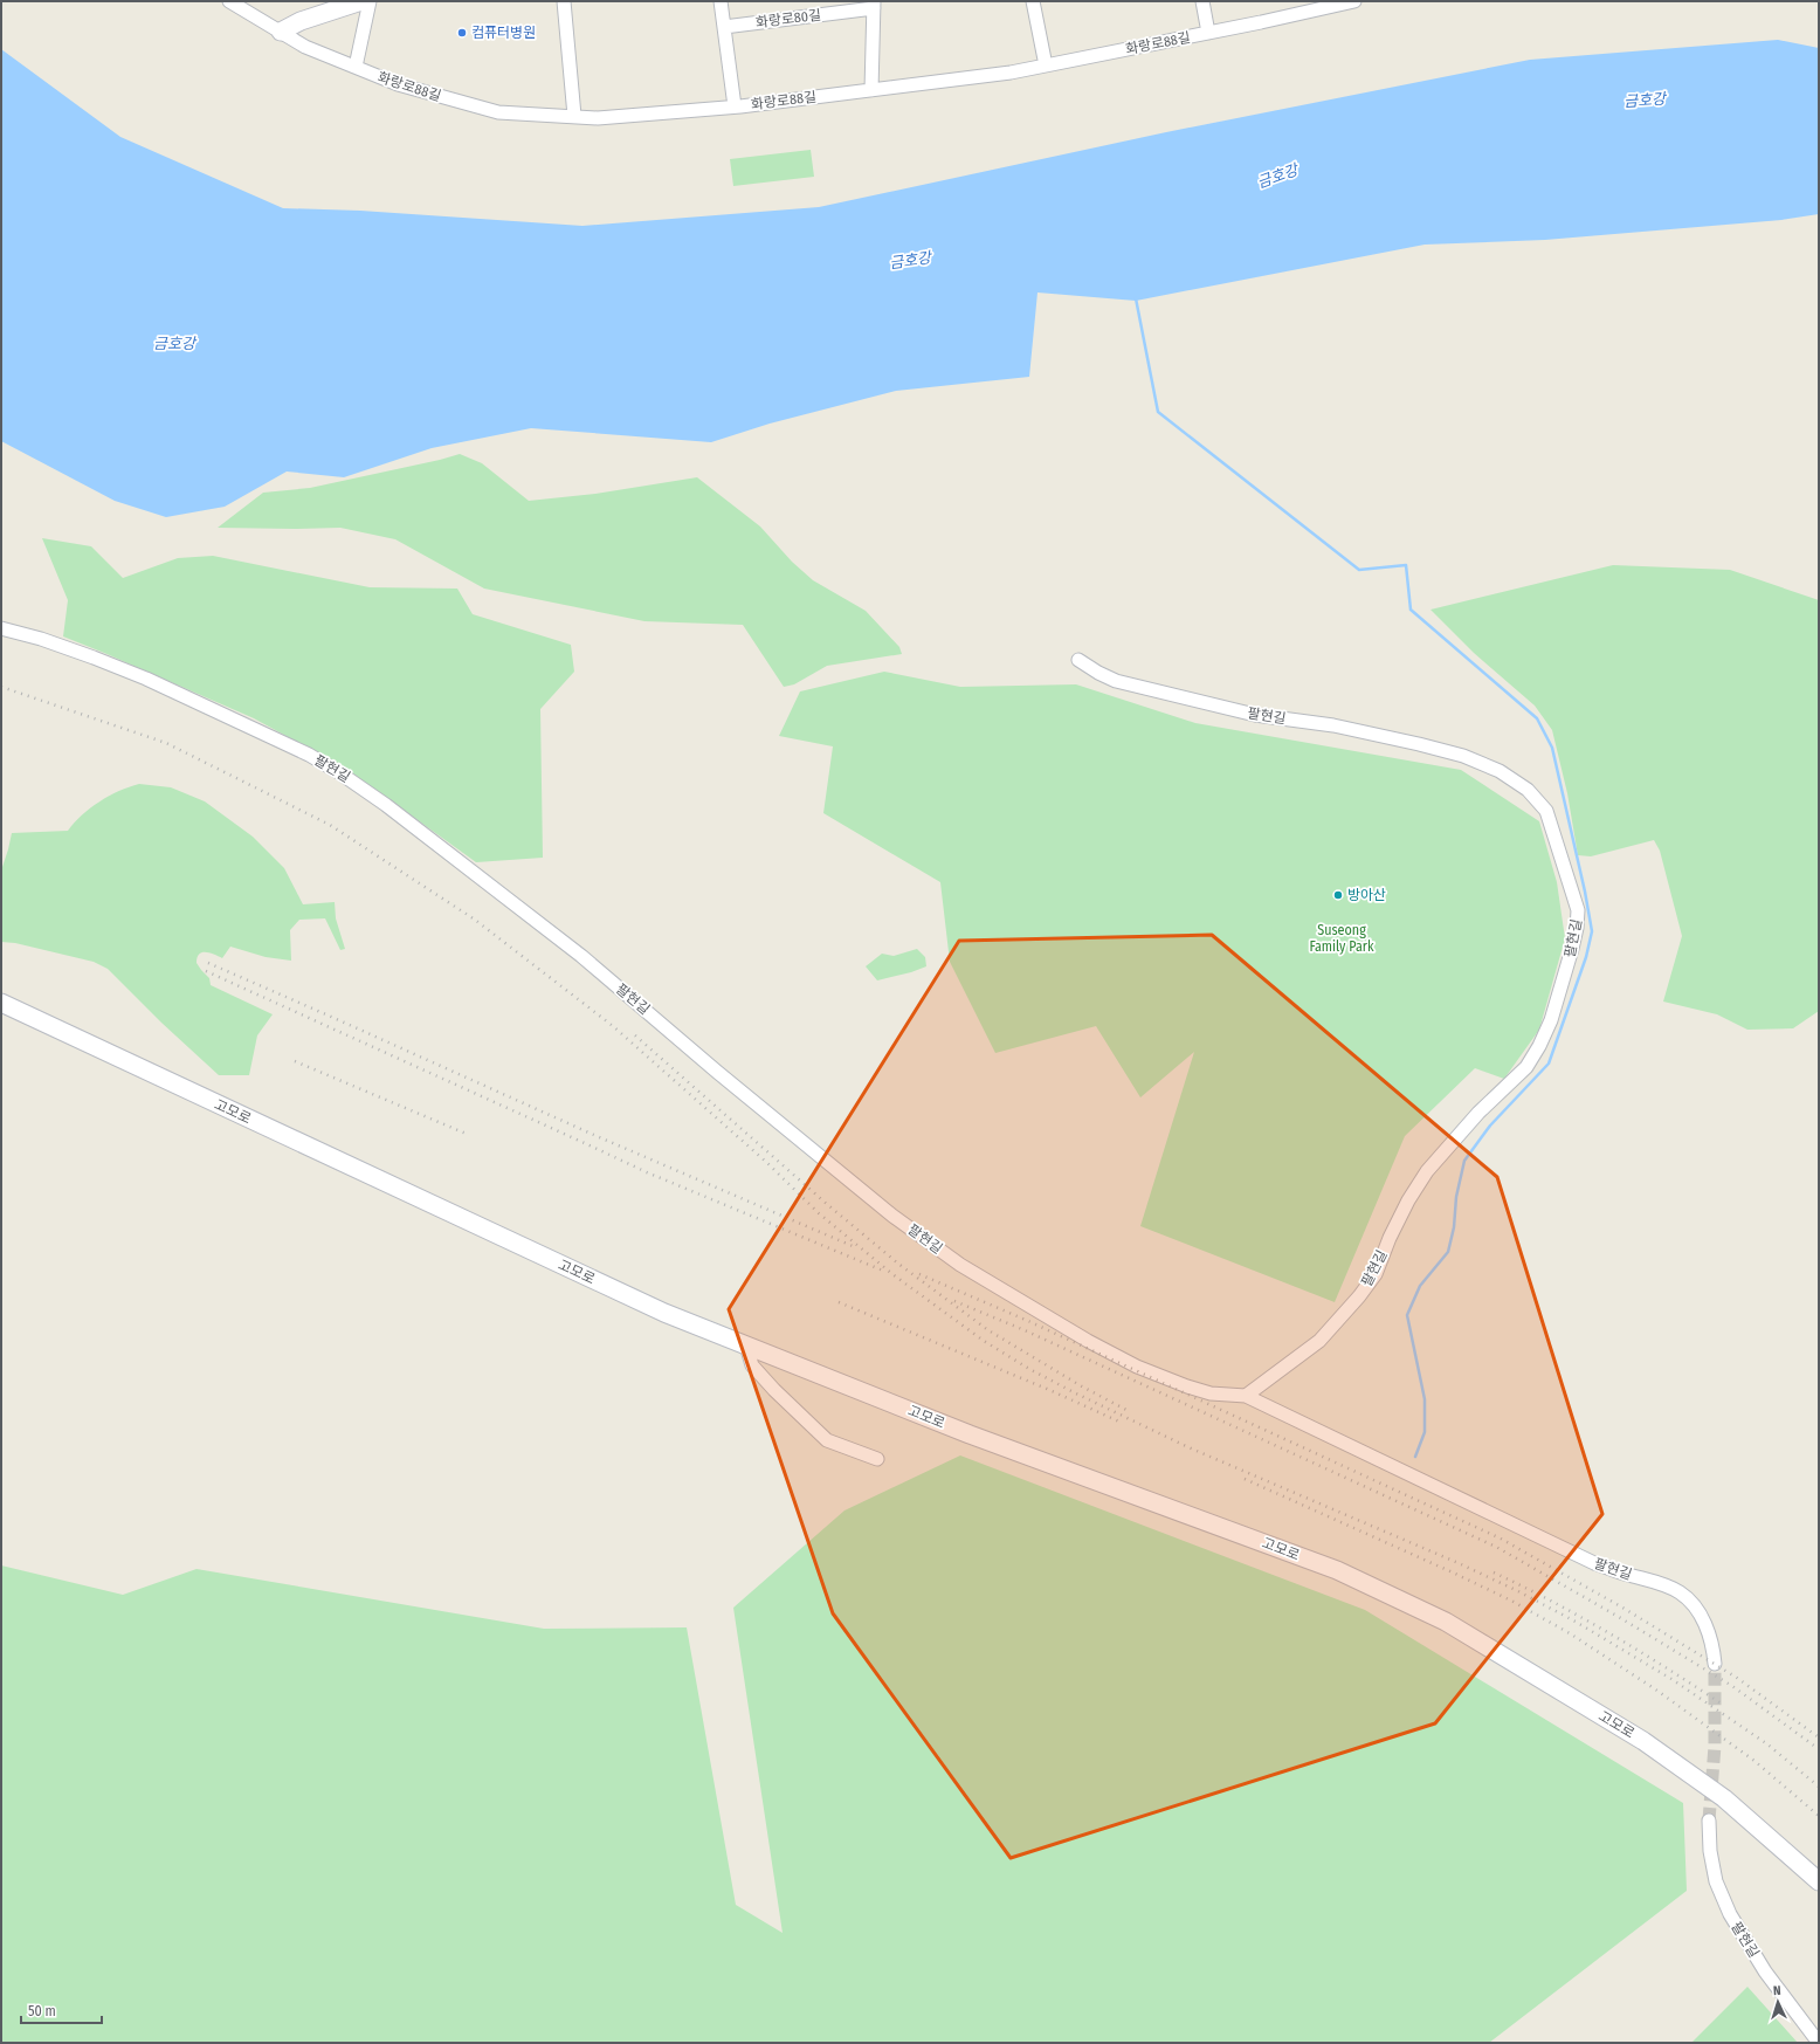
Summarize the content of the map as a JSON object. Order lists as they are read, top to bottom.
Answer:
{
  "streets": {
    "main road": ["고모로"],
    "street": ["화랑로80길", "화랑로88길", "팔현길"]
  },
  "water": ["금호강"],
  "parks": ["Suseong Family Park"],
  "places": ["컴퓨터병원", "방아산"],
  "scale_bar": "50 m",
  "north": "top"
}
